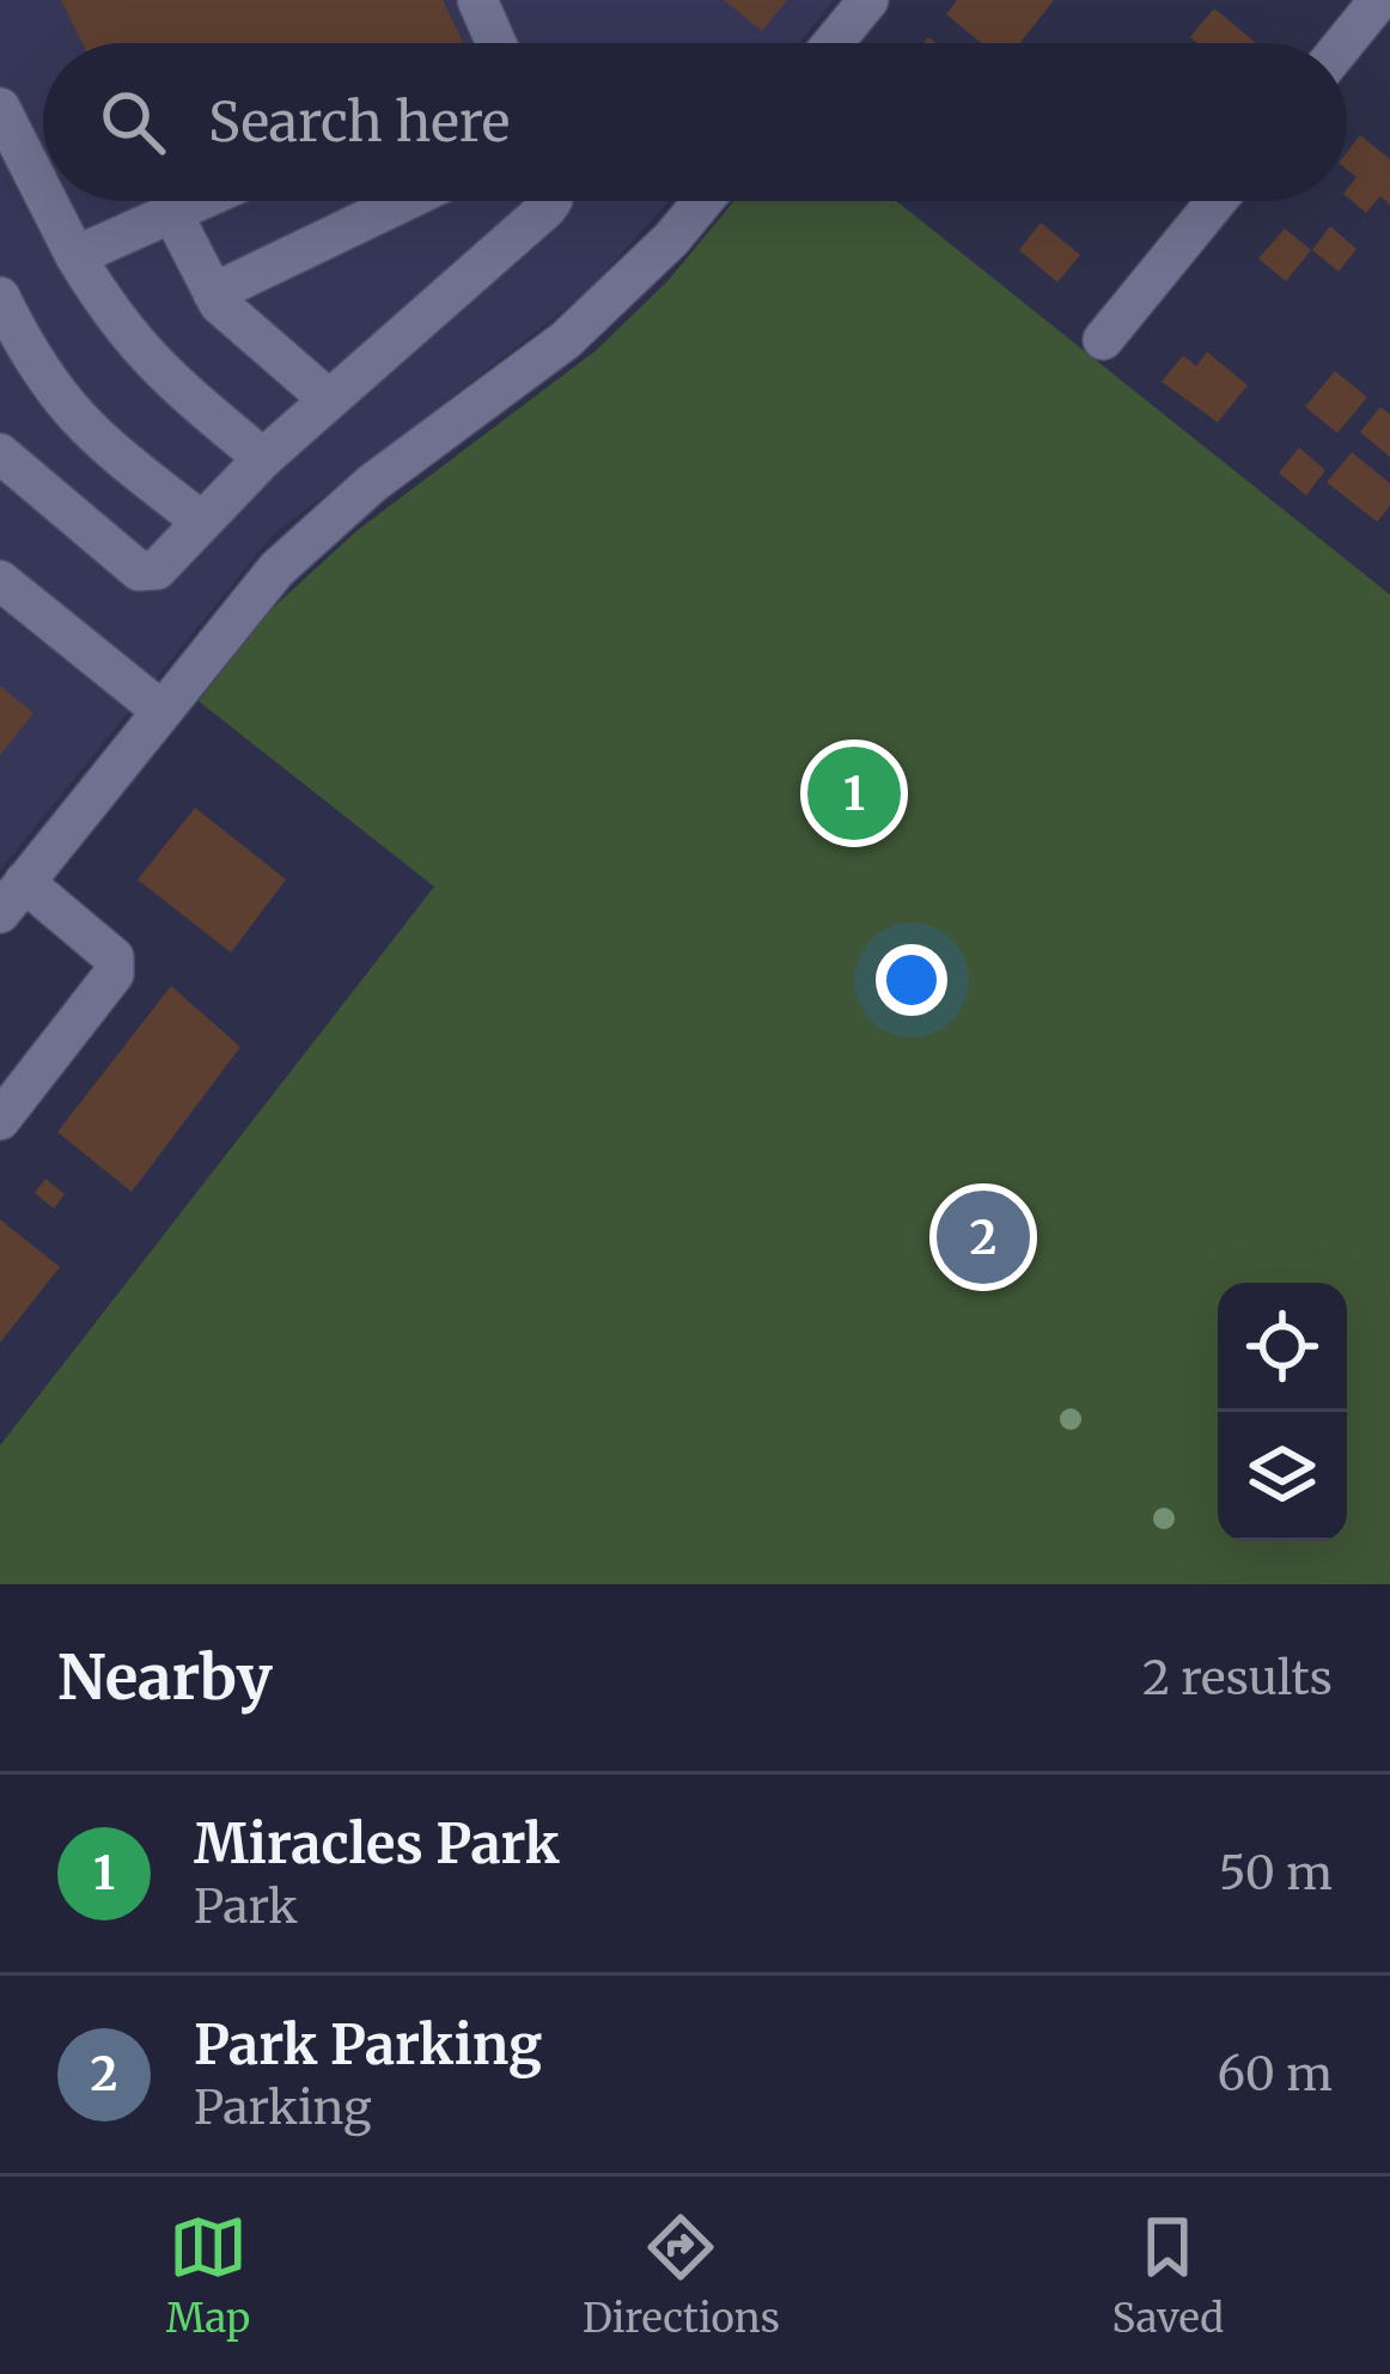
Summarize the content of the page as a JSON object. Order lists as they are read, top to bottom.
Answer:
{
  "page": {
    "search": "Search here",
    "pins": ["1", "2"],
    "heading": ["Nearby", "2 results"],
    "list": [
      {
        "mark": "1",
        "name": "Miracles Park",
        "note": "Park",
        "value": "50 m"
      },
      {
        "mark": "2",
        "name": "Park Parking",
        "note": "Parking",
        "value": "60 m"
      }
    ],
    "nav": ["Map", "Directions", "Saved"]
  }
}
